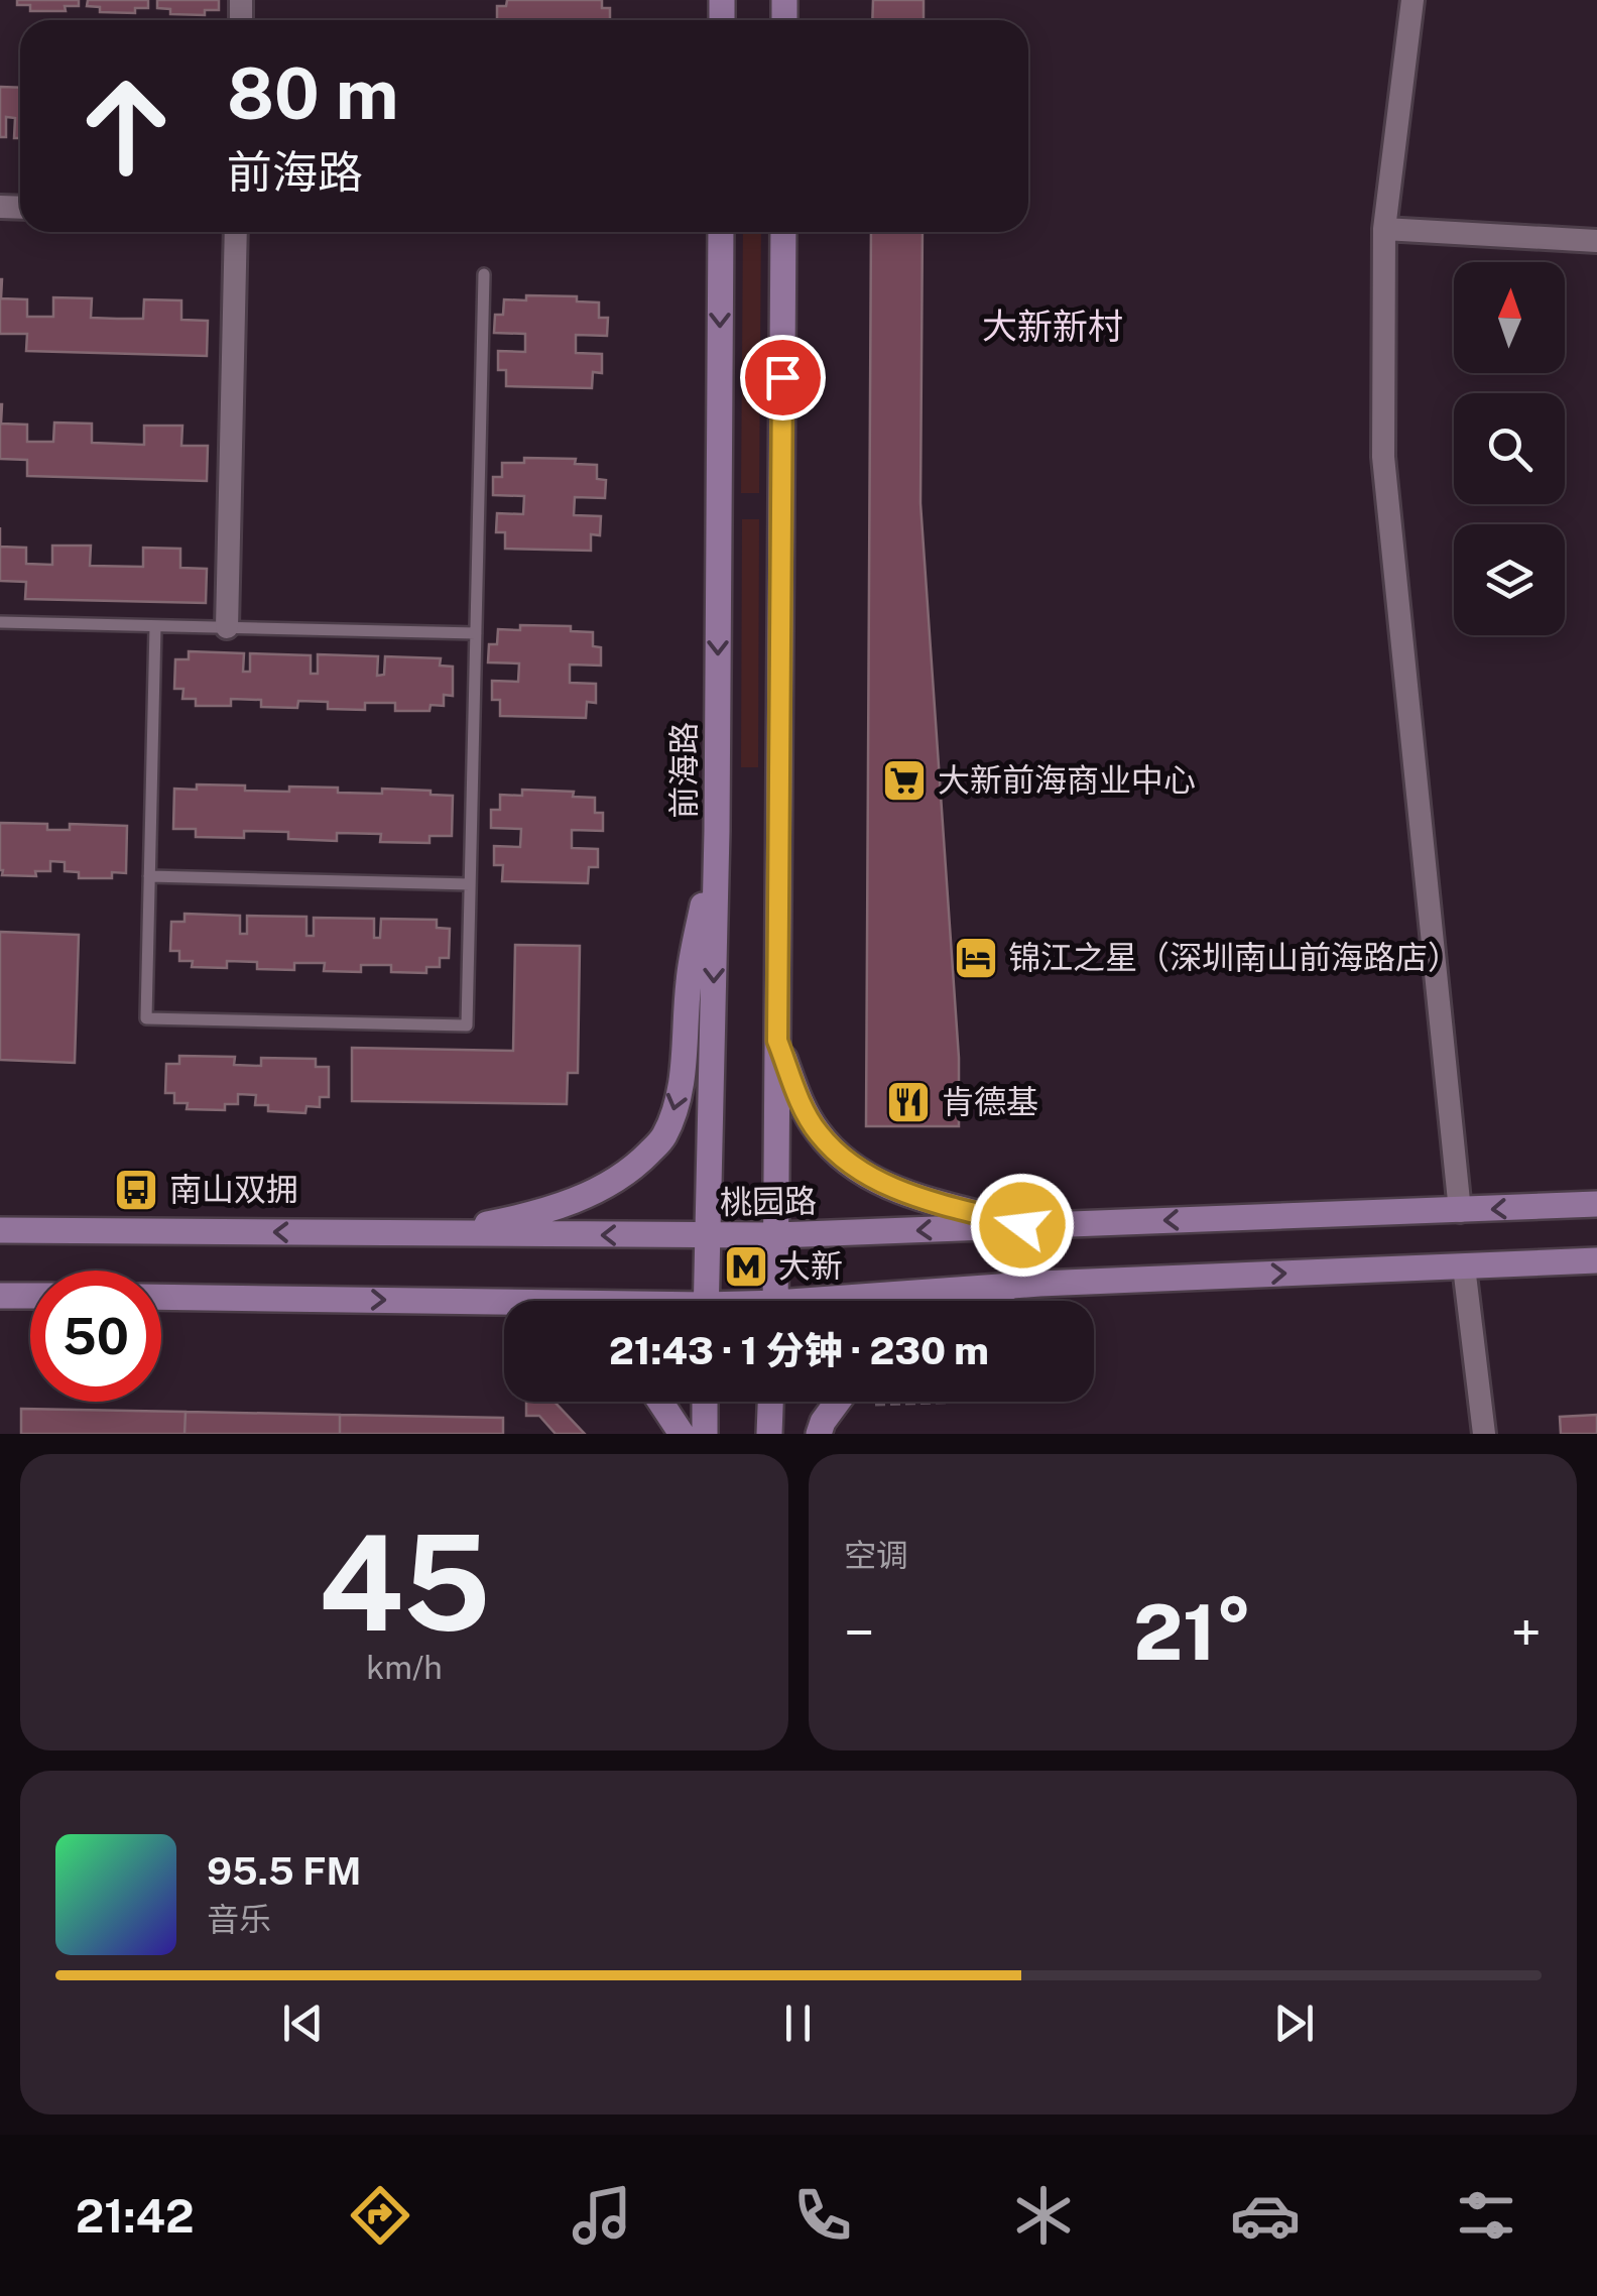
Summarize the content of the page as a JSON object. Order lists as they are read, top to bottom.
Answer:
{
  "streets": {
    "main road": ["前海路", "桃园路"]
  },
  "crossings": [
    ["前海路", "桃园路"]
  ],
  "districts": ["大新新村"],
  "places": {
    "supermarket": ["大新前海商业中心"],
    "hotel": ["锦江之星（深圳南山前海路店）"],
    "restaurant": ["肯德基"],
    "bus stop": ["南山双拥"],
    "metro station": ["大新"]
  },
  "north": "top",
  "page": {
    "turn": ["80 m", "前海路"],
    "limit": "50",
    "trip": "21:43 · 1 分钟 · 230 m",
    "tile": [
      ["45", "km/h"],
      "空调"
    ],
    "heat": ["−", "21°", "+"],
    "song": ["95.5 FM", "音乐"],
    "tabs": "21:42"
  }
}
